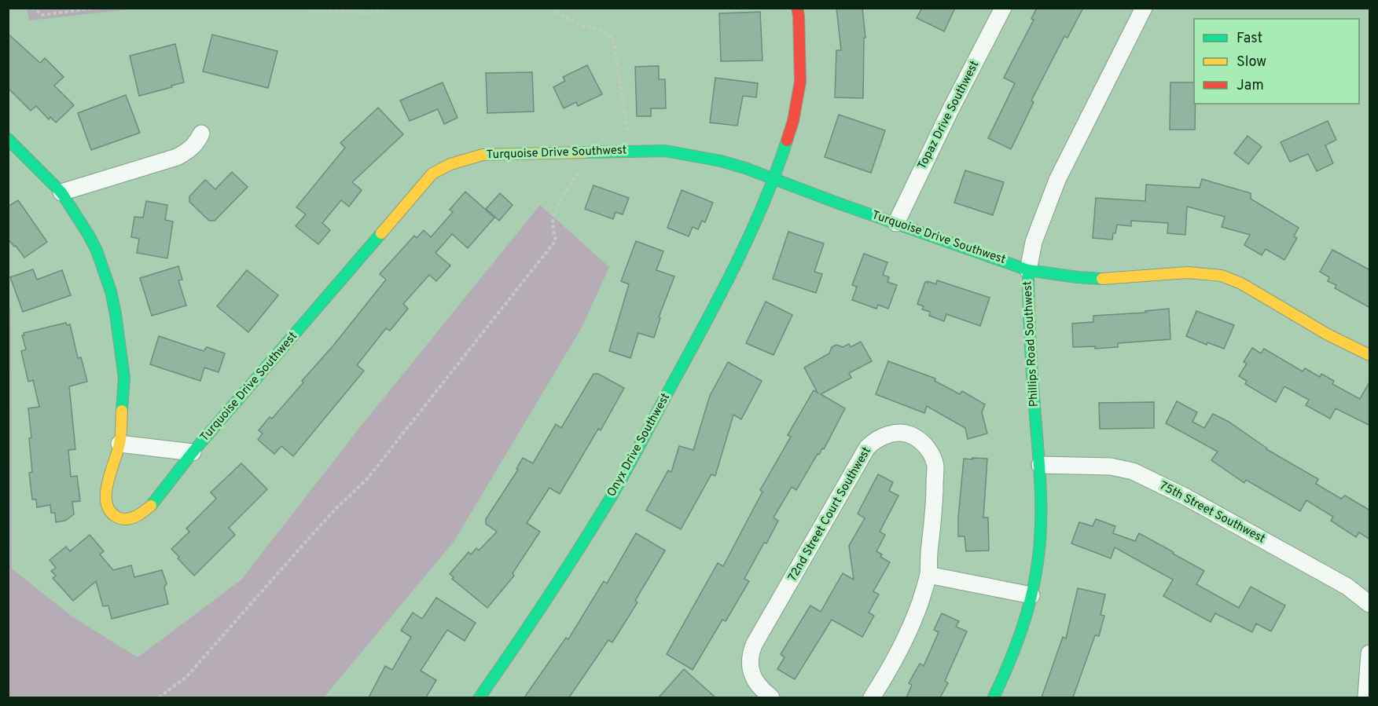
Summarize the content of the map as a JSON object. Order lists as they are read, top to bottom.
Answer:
{
  "streets": {
    "street": [
      "Topaz Drive Southwest",
      "Turquoise Drive Southwest",
      "Phillips Road Southwest",
      "Onyx Drive Southwest",
      "75th Street Southwest",
      "72nd Street Court Southwest"
    ]
  },
  "crossings": [
    ["Topaz Drive Southwest", "Turquoise Drive Southwest"],
    ["Turquoise Drive Southwest", "Phillips Road Southwest"],
    ["Turquoise Drive Southwest", "Onyx Drive Southwest"],
    ["Phillips Road Southwest", "75th Street Southwest"]
  ],
  "legend": ["Fast", "Slow", "Jam"]
}
